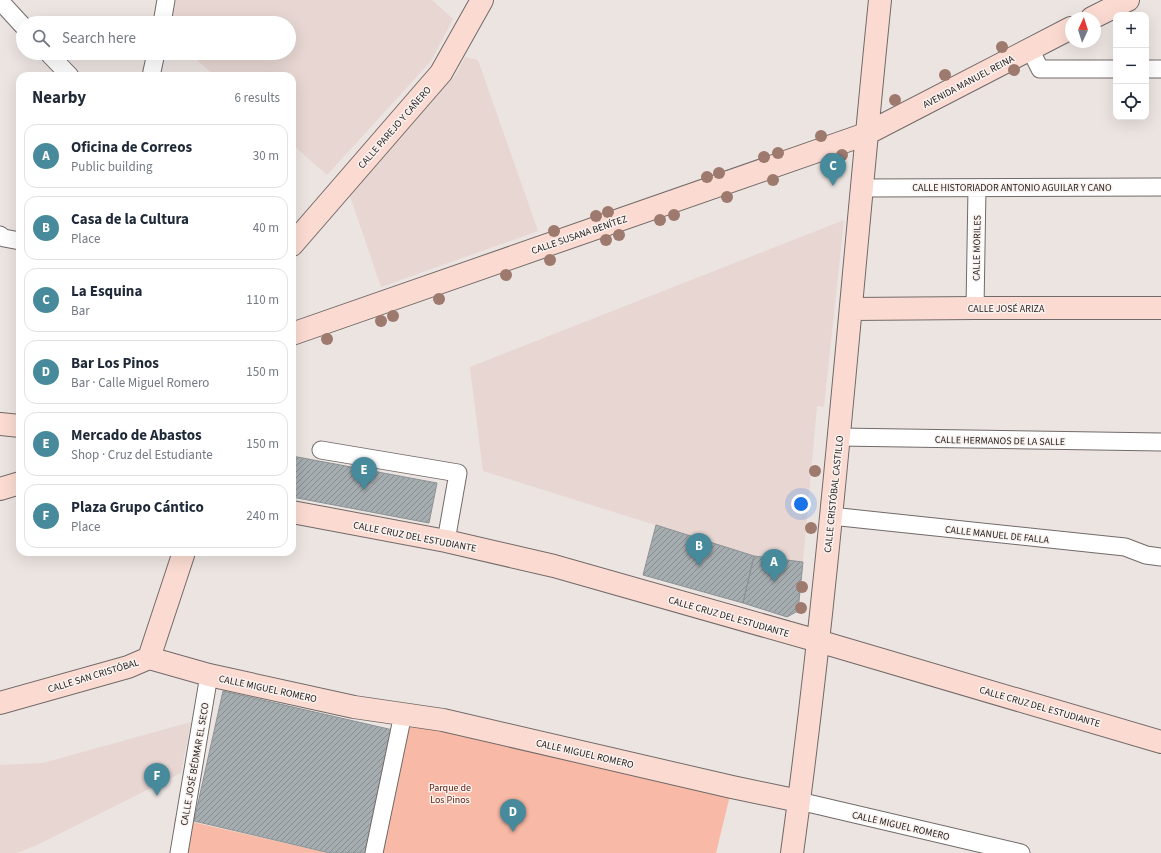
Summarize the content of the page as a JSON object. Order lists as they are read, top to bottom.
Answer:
{
  "streets": {
    "street": [
      "AVENIDA MANUEL REINA",
      "CALLE PAREJO Y CAÑERO",
      "CALLE HISTORIADOR ANTONIO AGUILAR Y CANO",
      "CALLE SUSANA BENÍTEZ",
      "CALLE MORILES",
      "CALLE JOSÉ ARIZA",
      "CALLE HERMANOS DE LA SALLE",
      "CALLE CRISTÓBAL CASTILLO",
      "CALLE MANUEL DE FALLA",
      "CALLE CRUZ DEL ESTUDIANTE",
      "CALLE SAN CRISTÓBAL",
      "CALLE MIGUEL ROMERO",
      "CALLE JOSÉ BÉDMAR EL SECO"
    ]
  },
  "crossings": [
    ["AVENIDA MANUEL REINA", "CALLE SUSANA BENÍTEZ"],
    ["AVENIDA MANUEL REINA", "CALLE CRISTÓBAL CASTILLO"],
    ["CALLE HISTORIADOR ANTONIO AGUILAR Y CANO", "CALLE MORILES"],
    ["CALLE HISTORIADOR ANTONIO AGUILAR Y CANO", "CALLE CRISTÓBAL CASTILLO"],
    ["CALLE SUSANA BENÍTEZ", "CALLE CRISTÓBAL CASTILLO"],
    ["CALLE MORILES", "CALLE JOSÉ ARIZA"],
    ["CALLE JOSÉ ARIZA", "CALLE CRISTÓBAL CASTILLO"],
    ["CALLE HERMANOS DE LA SALLE", "CALLE CRISTÓBAL CASTILLO"],
    ["CALLE CRISTÓBAL CASTILLO", "CALLE MANUEL DE FALLA"],
    ["CALLE CRISTÓBAL CASTILLO", "CALLE CRUZ DEL ESTUDIANTE"],
    ["CALLE CRISTÓBAL CASTILLO", "CALLE MIGUEL ROMERO"],
    ["CALLE SAN CRISTÓBAL", "CALLE MIGUEL ROMERO"],
    ["CALLE MIGUEL ROMERO", "CALLE JOSÉ BÉDMAR EL SECO"]
  ],
  "parks": ["Parque de Los Pinos"],
  "north": "top",
  "page": {
    "map_buttons": ["+", "−"],
    "search": "Search here",
    "heading": ["Nearby", "6 results"],
    "list": [
      {
        "mark": "A",
        "name": "Oficina de Correos",
        "note": "Public building",
        "value": "30 m"
      },
      {
        "mark": "B",
        "name": "Casa de la Cultura",
        "note": "Place",
        "value": "40 m"
      },
      {
        "mark": "C",
        "name": "La Esquina",
        "note": "Bar",
        "value": "110 m"
      },
      {
        "mark": "D",
        "name": "Bar Los Pinos",
        "note": "Bar · Calle Miguel Romero",
        "value": "150 m"
      },
      {
        "mark": "E",
        "name": "Mercado de Abastos",
        "note": "Shop · Cruz del Estudiante",
        "value": "150 m"
      },
      {
        "mark": "F",
        "name": "Plaza Grupo Cántico",
        "note": "Place",
        "value": "240 m"
      }
    ],
    "pins": [
      "C",
      "E",
      "B",
      "A",
      "F",
      "D"
    ]
  }
}
